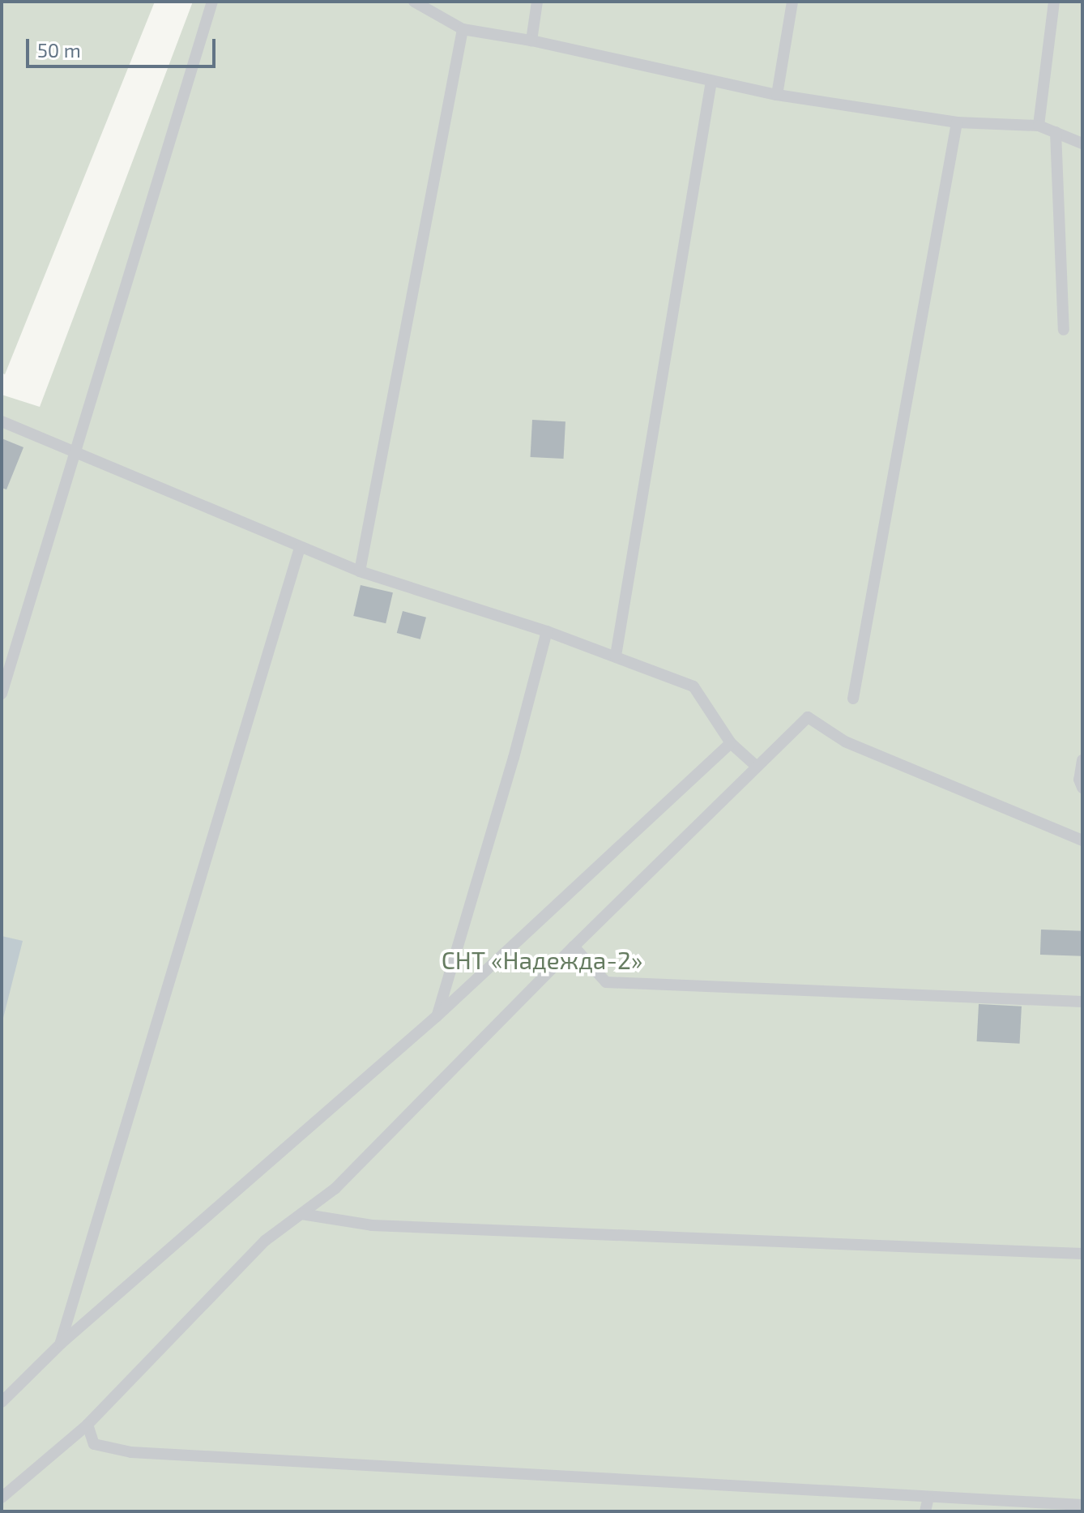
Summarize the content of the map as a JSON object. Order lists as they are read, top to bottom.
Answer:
{
  "parks": ["СНТ «Надежда-2»"],
  "scale_bar": "50 m"
}
